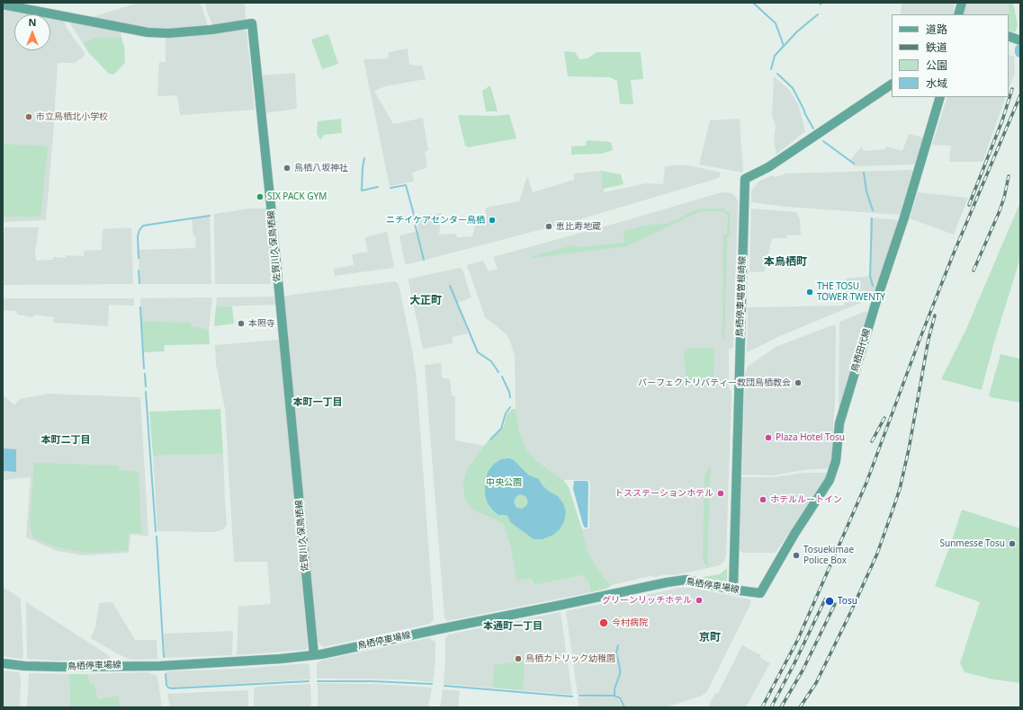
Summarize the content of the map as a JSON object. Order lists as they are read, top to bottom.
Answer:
{
  "streets": {
    "main road": [
      "佐賀川久保鳥栖線",
      "鳥栖停車場曽根崎線",
      "鳥栖田代線",
      "鳥栖停車場線"
    ]
  },
  "crossings": [
    ["佐賀川久保鳥栖線", "鳥栖停車場線"],
    ["鳥栖停車場曽根崎線", "鳥栖停車場線"],
    ["鳥栖田代線", "鳥栖停車場線"]
  ],
  "districts": [
    "本鳥栖町",
    "大正町",
    "本町一丁目",
    "本町二丁目",
    "本通町一丁目",
    "京町"
  ],
  "parks": ["中央公園"],
  "places": [
    "市立鳥栖北小学校",
    "鳥栖八坂神社",
    "SIX PACK GYM",
    "ニチイケアセンター鳥栖",
    "恵比寿地蔵",
    "THE TOSU TOWER TWENTY",
    "本照寺",
    "パーフェクトリバティー教団鳥栖教会",
    "Plaza Hotel Tosu",
    "トスステーションホテル",
    "ホテルルートイン",
    "Sunmesse Tosu",
    "Tosuekimae Police Box",
    "グリーンリッチホテル",
    "Tosu",
    "今村病院",
    "鳥栖カトリック幼稚園"
  ],
  "legend": [
    "道路",
    "鉄道",
    "公園",
    "水域"
  ],
  "north": "top"
}
